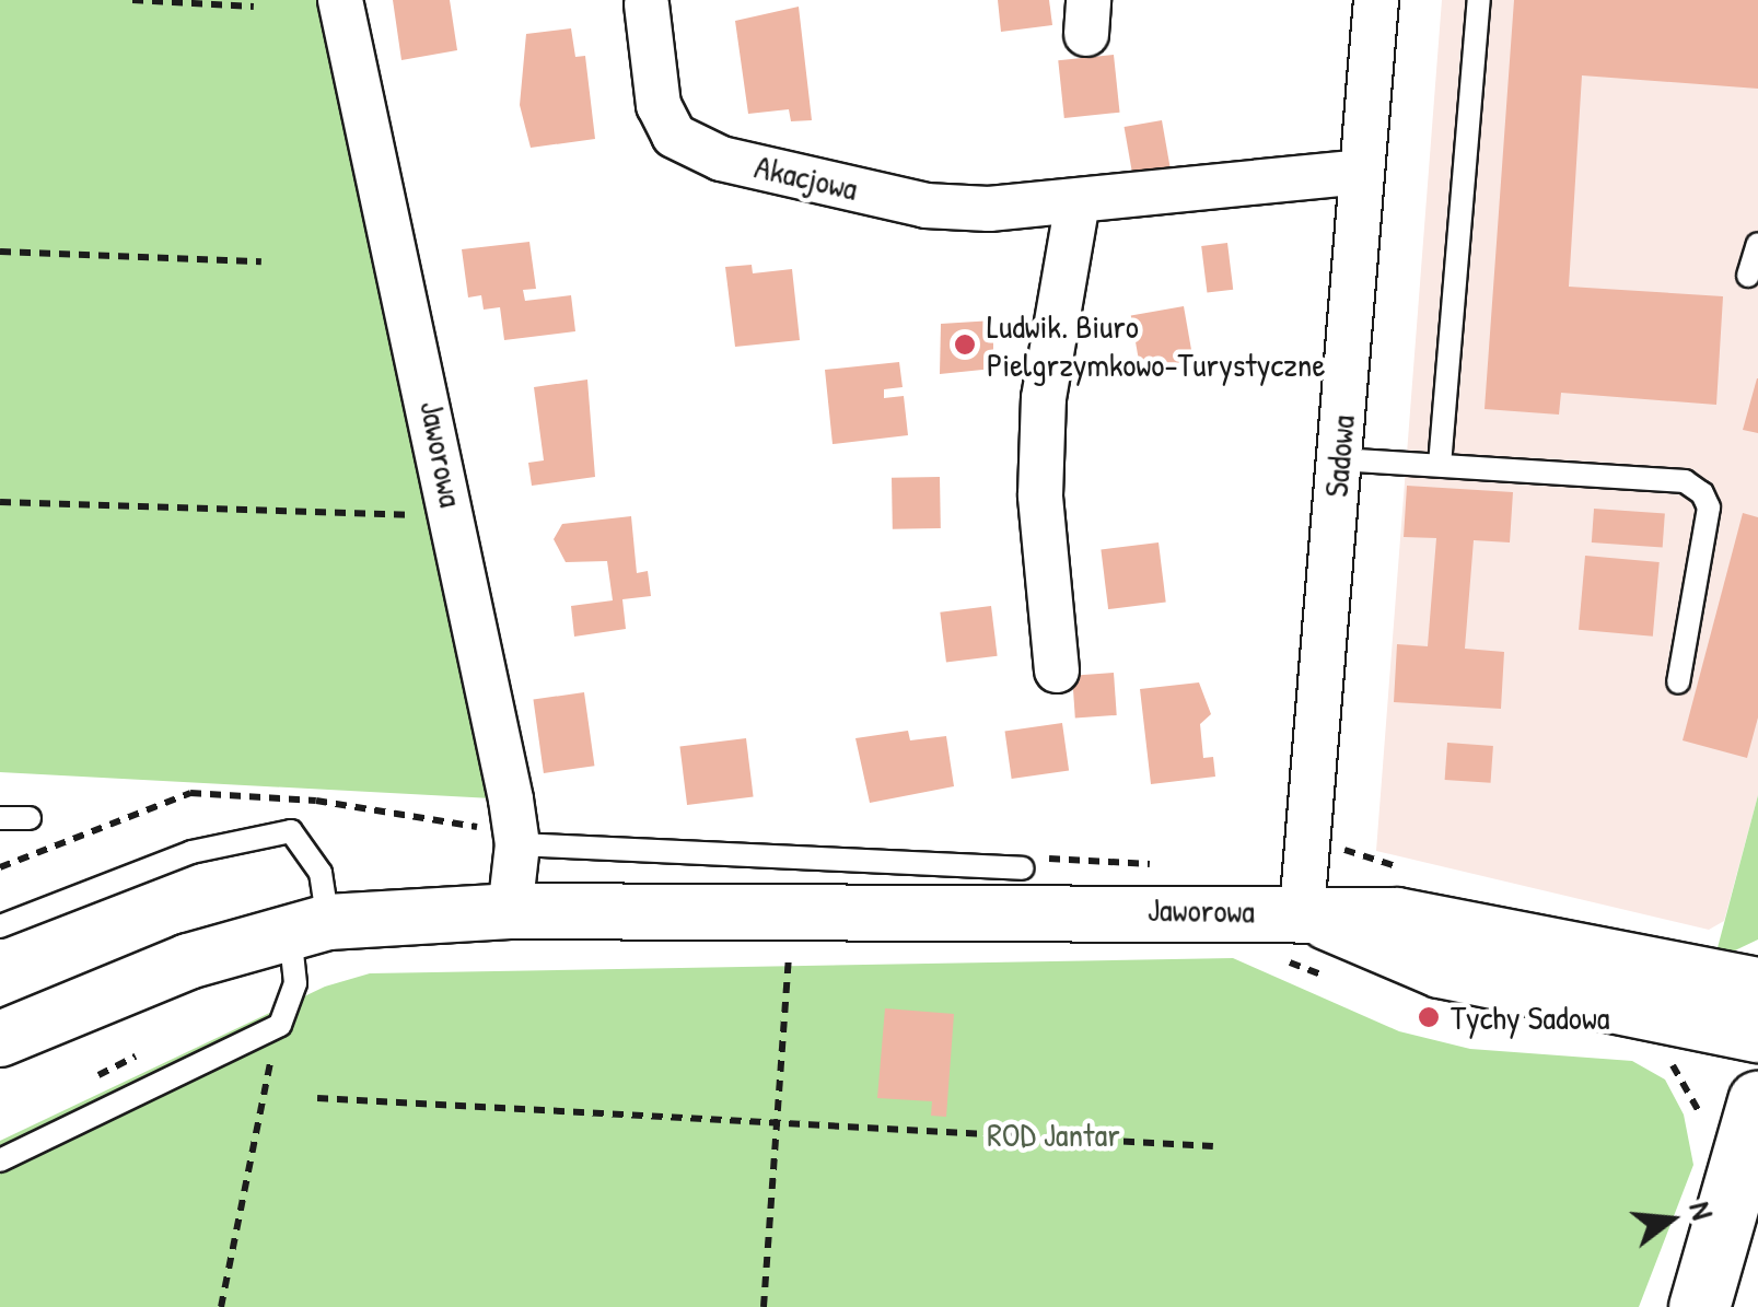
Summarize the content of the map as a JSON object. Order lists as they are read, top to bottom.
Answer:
{
  "streets": {
    "street": ["Akacjowa", "Jaworowa", "Sadowa"]
  },
  "crossings": [
    ["Akacjowa", "Sadowa"],
    ["Jaworowa", "Sadowa"]
  ],
  "parks": ["ROD Jantar"],
  "places": ["Ludwik. Biuro Pielgrzymkowo-Turystyczne", "Tychy Sadowa"],
  "north": "right"
}
